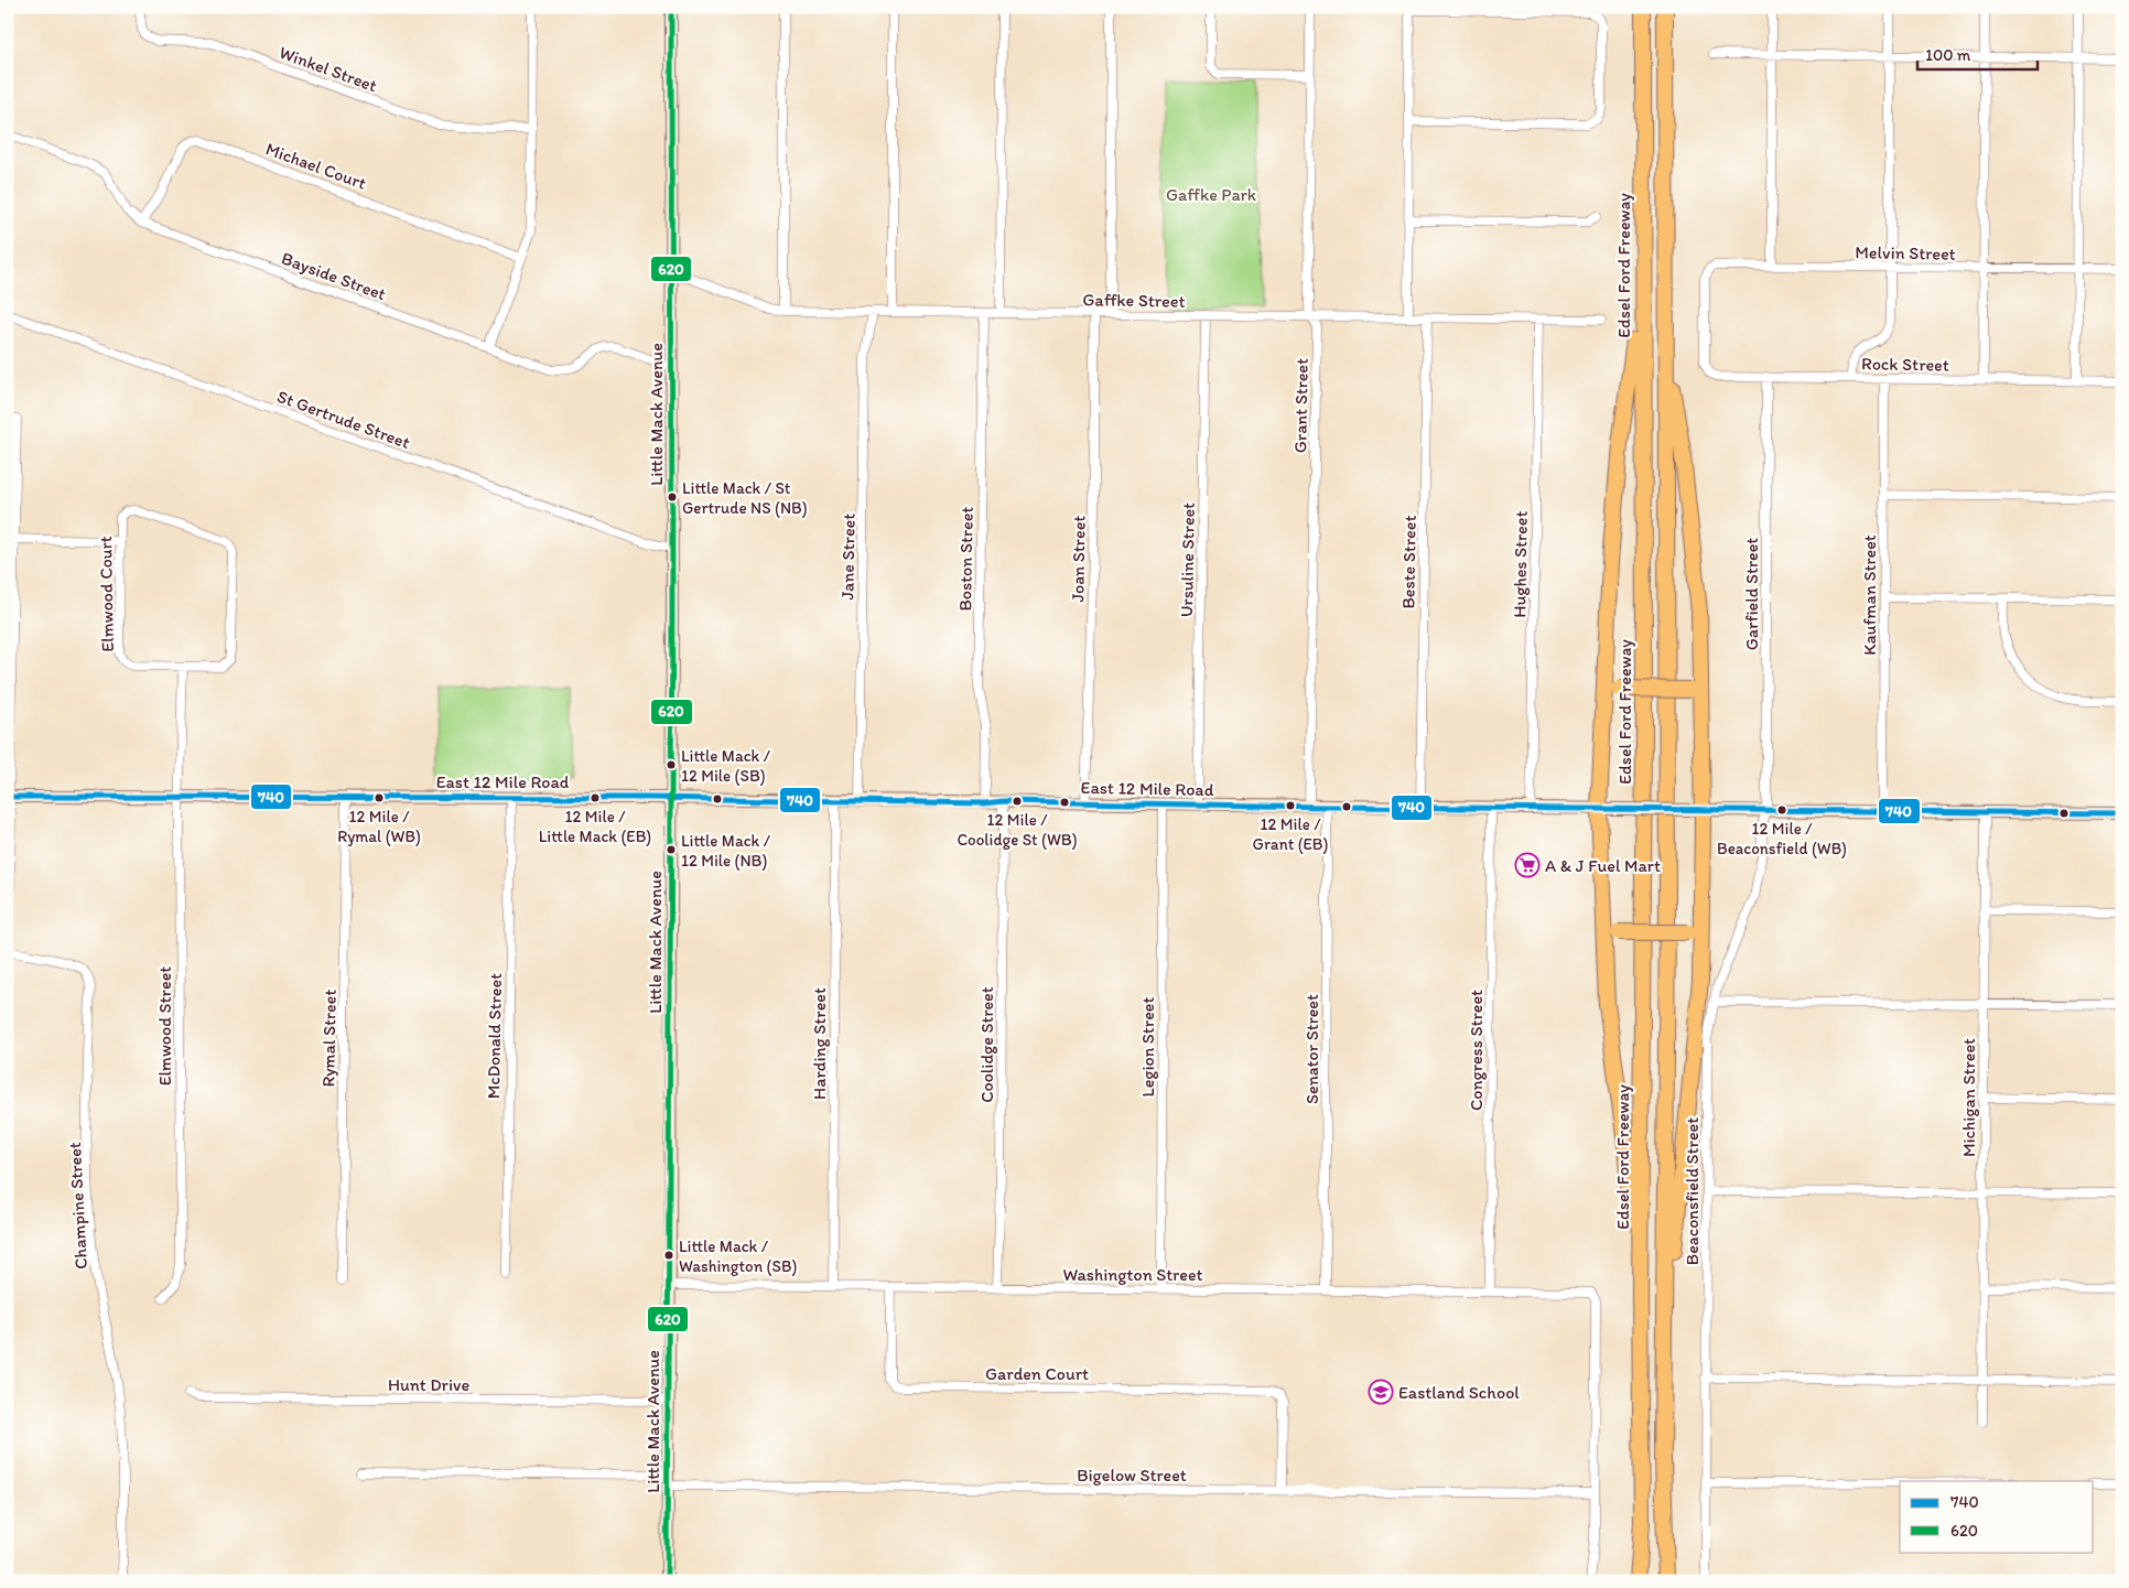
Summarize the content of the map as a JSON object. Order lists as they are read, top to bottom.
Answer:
{
  "streets": {
    "highway": ["Edsel Ford Freeway"],
    "main road": ["Little Mack Avenue", "East 12 Mile Road"],
    "street": [
      "Winkel Street",
      "Michael Court",
      "Melvin Street",
      "Bayside Street",
      "Gaffke Street",
      "Rock Street",
      "Grant Street",
      "St Gertrude Street",
      "Jane Street",
      "Boston Street",
      "Joan Street",
      "Ursuline Street",
      "Beste Street",
      "Hughes Street",
      "Elmwood Court",
      "Garfield Street",
      "Kaufman Street",
      "Elmwood Street",
      "McDonald Street",
      "Rymal Street",
      "Harding Street",
      "Coolidge Street",
      "Legion Street",
      "Senator Street",
      "Congress Street",
      "Michigan Street",
      "Beaconsfield Street",
      "Champine Street",
      "Washington Street",
      "Garden Court",
      "Hunt Drive",
      "Bigelow Street"
    ]
  },
  "crossings": [
    ["Michael Court", "Bayside Street"],
    ["Melvin Street", "Rock Street"],
    ["Bayside Street", "Little Mack Avenue"],
    ["Gaffke Street", "Grant Street"],
    ["Gaffke Street", "Little Mack Avenue"],
    ["Gaffke Street", "Jane Street"],
    ["Gaffke Street", "Boston Street"],
    ["Gaffke Street", "Joan Street"],
    ["Gaffke Street", "Ursuline Street"],
    ["Gaffke Street", "Beste Street"],
    ["Gaffke Street", "Hughes Street"],
    ["Rock Street", "Garfield Street"],
    ["Rock Street", "Kaufman Street"],
    ["Grant Street", "East 12 Mile Road"],
    ["Little Mack Avenue", "St Gertrude Street"],
    ["Little Mack Avenue", "East 12 Mile Road"],
    ["Little Mack Avenue", "Washington Street"],
    ["Little Mack Avenue", "Hunt Drive"],
    ["Little Mack Avenue", "Bigelow Street"],
    ["Jane Street", "East 12 Mile Road"],
    ["Boston Street", "East 12 Mile Road"],
    ["Joan Street", "East 12 Mile Road"],
    ["Ursuline Street", "East 12 Mile Road"],
    ["Beste Street", "East 12 Mile Road"],
    ["Hughes Street", "East 12 Mile Road"],
    ["Garfield Street", "East 12 Mile Road"],
    ["Garfield Street", "Beaconsfield Street"],
    ["Kaufman Street", "East 12 Mile Road"],
    ["East 12 Mile Road", "Elmwood Street"],
    ["East 12 Mile Road", "McDonald Street"],
    ["East 12 Mile Road", "Rymal Street"],
    ["East 12 Mile Road", "Harding Street"],
    ["East 12 Mile Road", "Coolidge Street"],
    ["East 12 Mile Road", "Legion Street"],
    ["East 12 Mile Road", "Senator Street"],
    ["East 12 Mile Road", "Congress Street"],
    ["East 12 Mile Road", "Michigan Street"],
    ["East 12 Mile Road", "Beaconsfield Street"],
    ["Harding Street", "Washington Street"],
    ["Coolidge Street", "Washington Street"],
    ["Legion Street", "Washington Street"],
    ["Senator Street", "Washington Street"],
    ["Congress Street", "Washington Street"],
    ["Washington Street", "Garden Court"],
    ["Washington Street", "Bigelow Street"],
    ["Garden Court", "Bigelow Street"]
  ],
  "parks": ["Gaffke Park"],
  "places": {
    "other": [
      "Little Mack / St Gertrude NS (NB)",
      "Little Mack / 12 Mile (SB)",
      "12 Mile / Rymal (WB)",
      "12 Mile / Little Mack (EB)",
      "12 Mile / Coolidge St (WB)",
      "12 Mile / Grant (EB)",
      "12 Mile / Beaconsfield (WB)",
      "Little Mack / 12 Mile (NB)",
      "Little Mack / Washington (SB)"
    ],
    "supermarket": ["A & J Fuel Mart"],
    "school or university": ["Eastland School"]
  },
  "lines": ["transit line 620", "transit line 740"],
  "legend": ["740", "620"],
  "scale_bar": "100 m"
}
